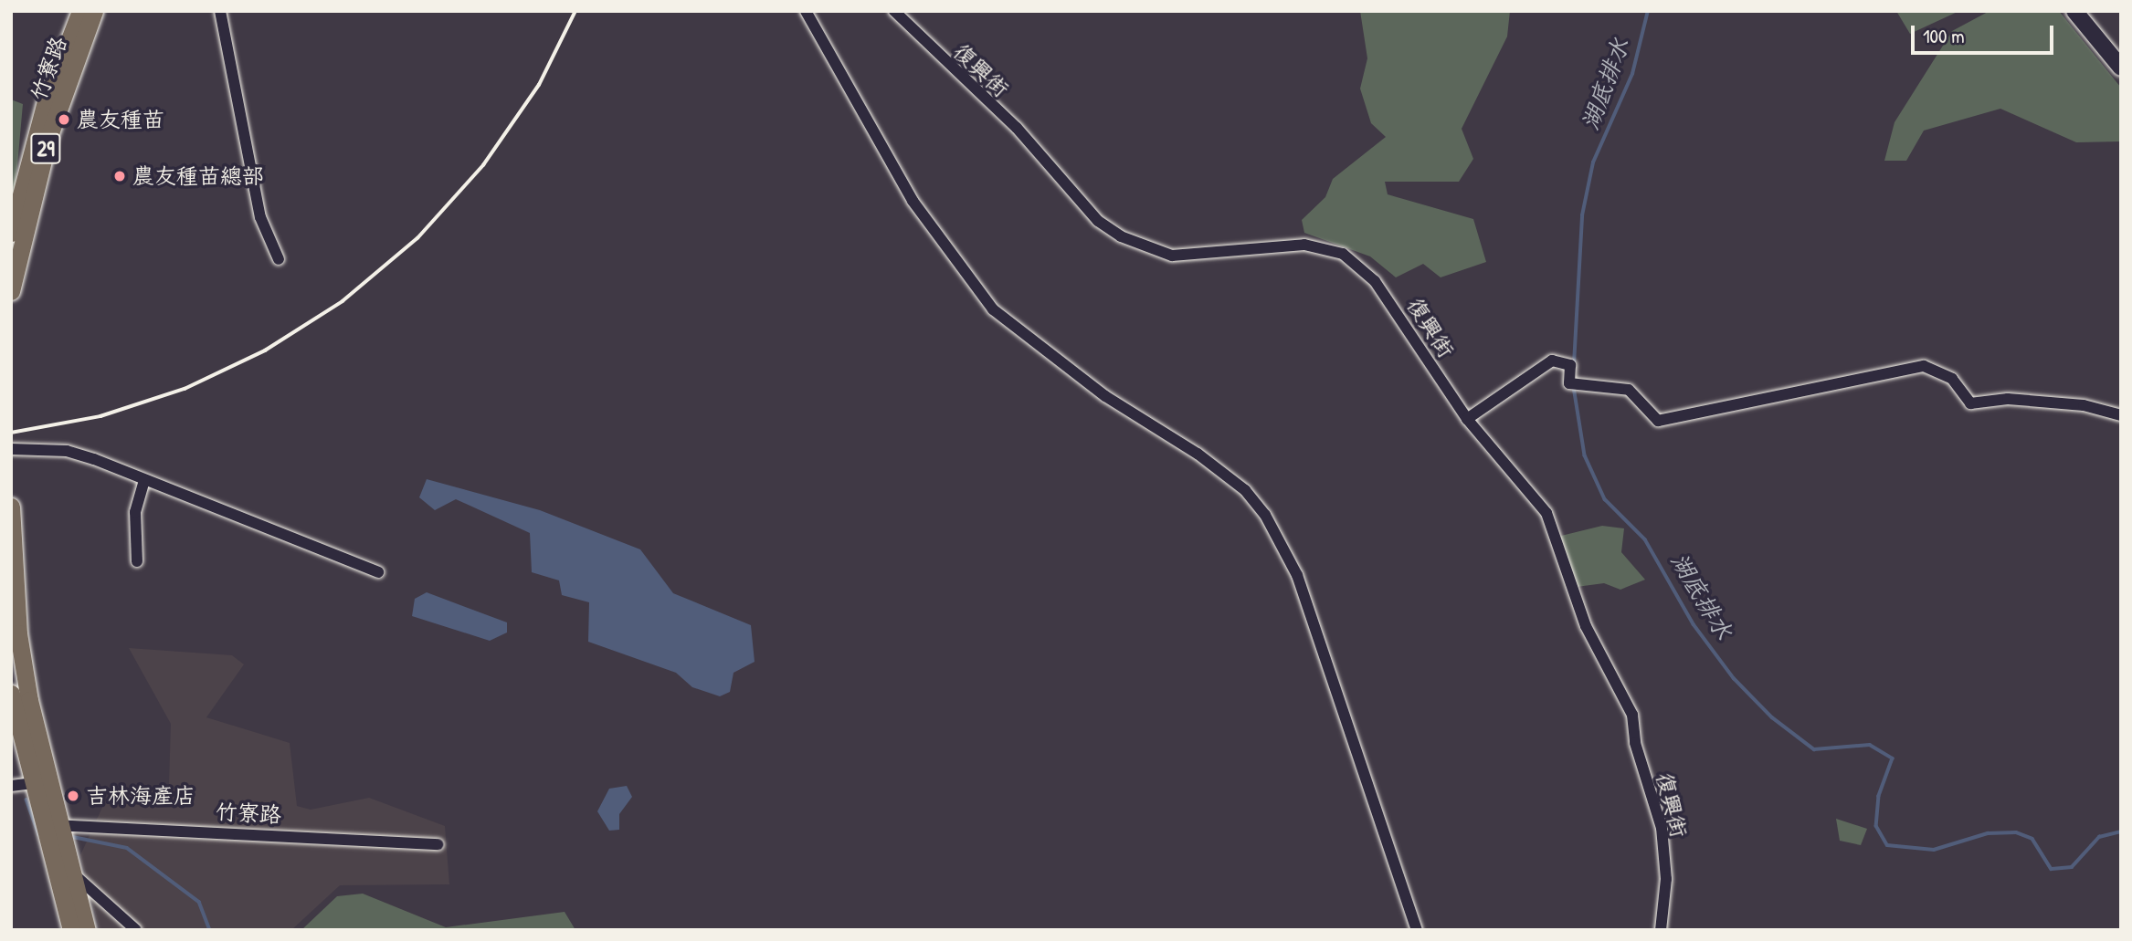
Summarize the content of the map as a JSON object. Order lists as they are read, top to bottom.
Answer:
{
  "streets": {
    "main road": ["竹寮路", "29"],
    "street": ["復興街"]
  },
  "water": ["湖底排水"],
  "places": ["農友種苗", "農友種苗總部", "吉林海產店"],
  "scale_bar": "100 m"
}
